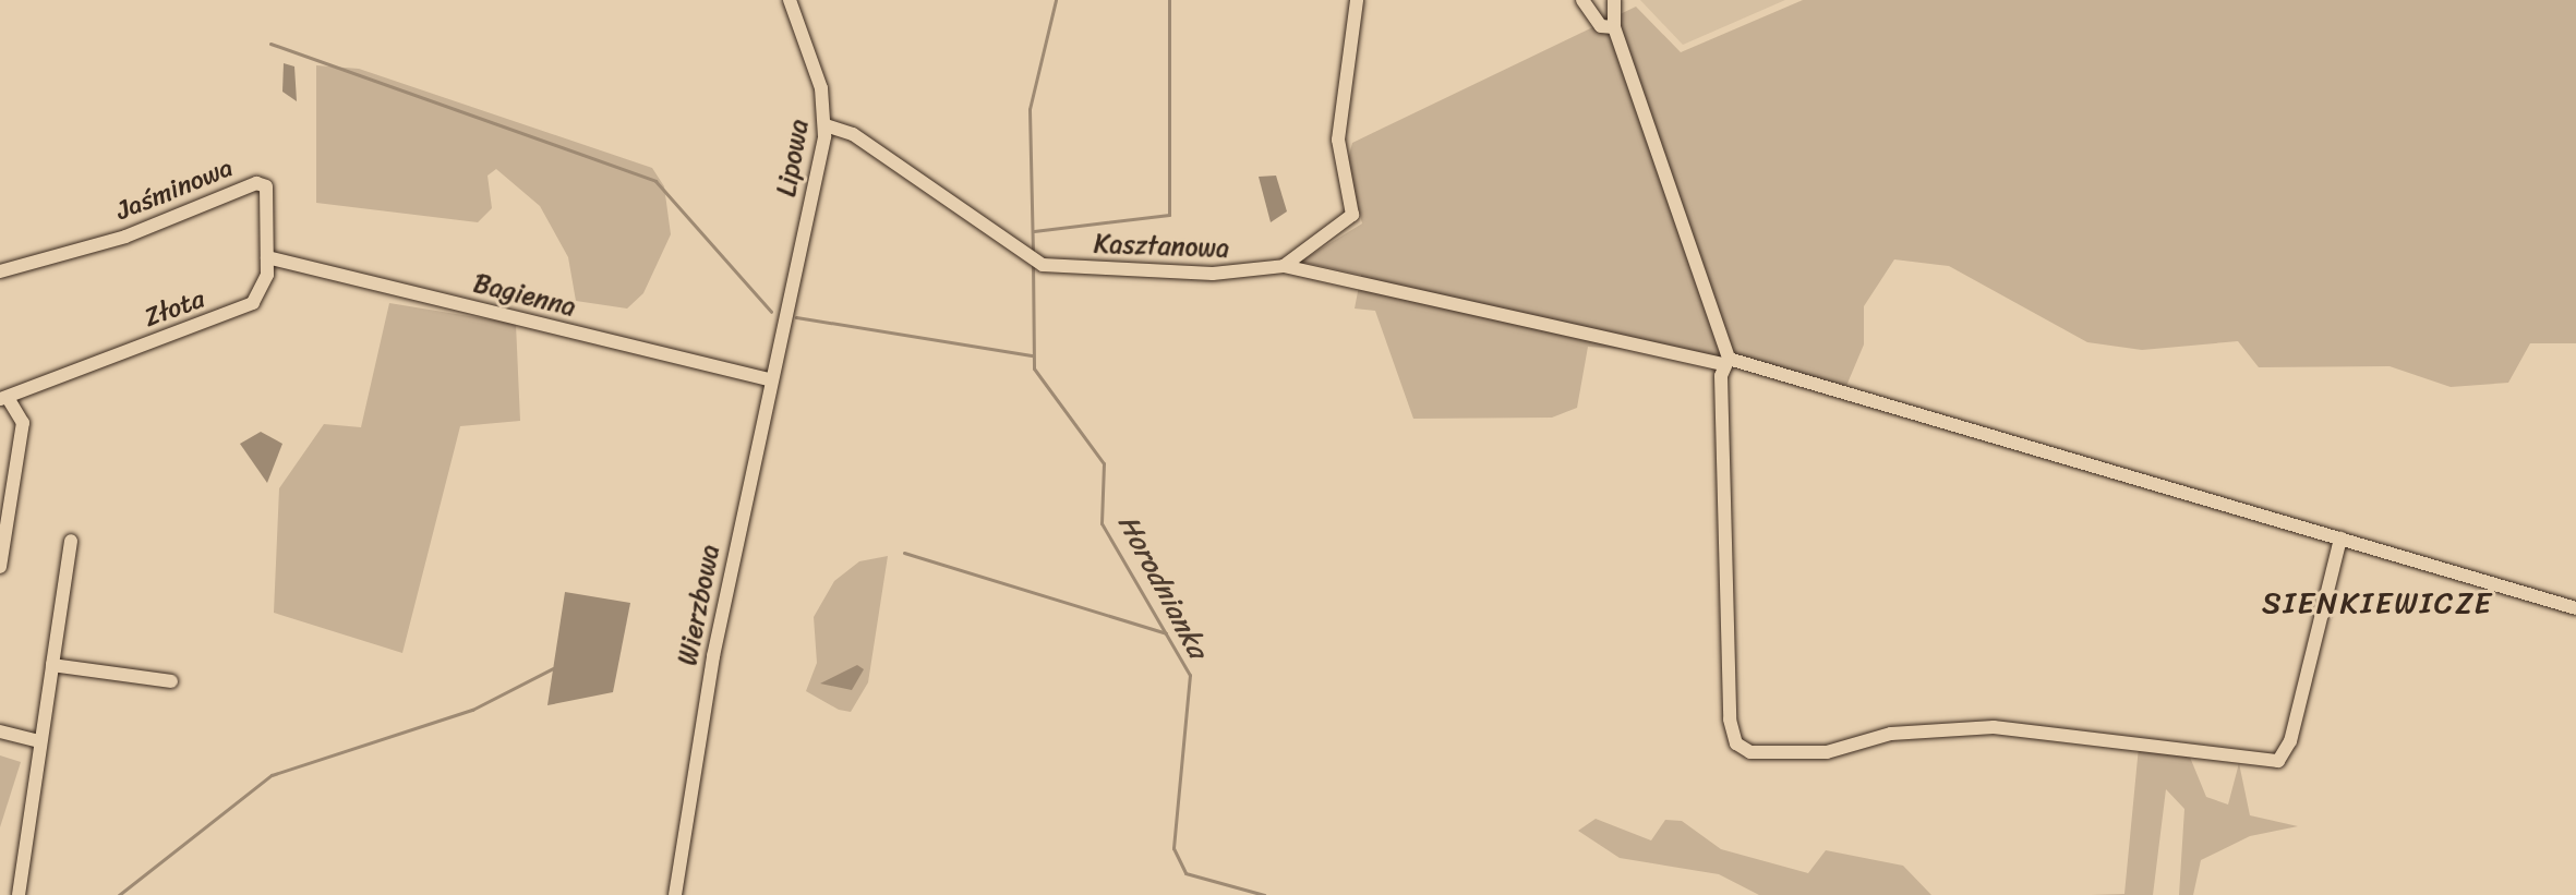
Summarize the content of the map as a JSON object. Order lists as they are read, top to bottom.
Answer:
{
  "streets": {
    "street": [
      "Lipowa",
      "Jaśminowa",
      "Kasztanowa",
      "Bagienna",
      "Złota",
      "Wierzbowa"
    ]
  },
  "crossings": [
    ["Lipowa", "Kasztanowa"],
    ["Lipowa", "Wierzbowa"],
    ["Jaśminowa", "Złota"],
    ["Bagienna", "Złota"],
    ["Bagienna", "Wierzbowa"]
  ],
  "districts": ["SIENKIEWICZE"],
  "water": ["Horodnianka"]
}
